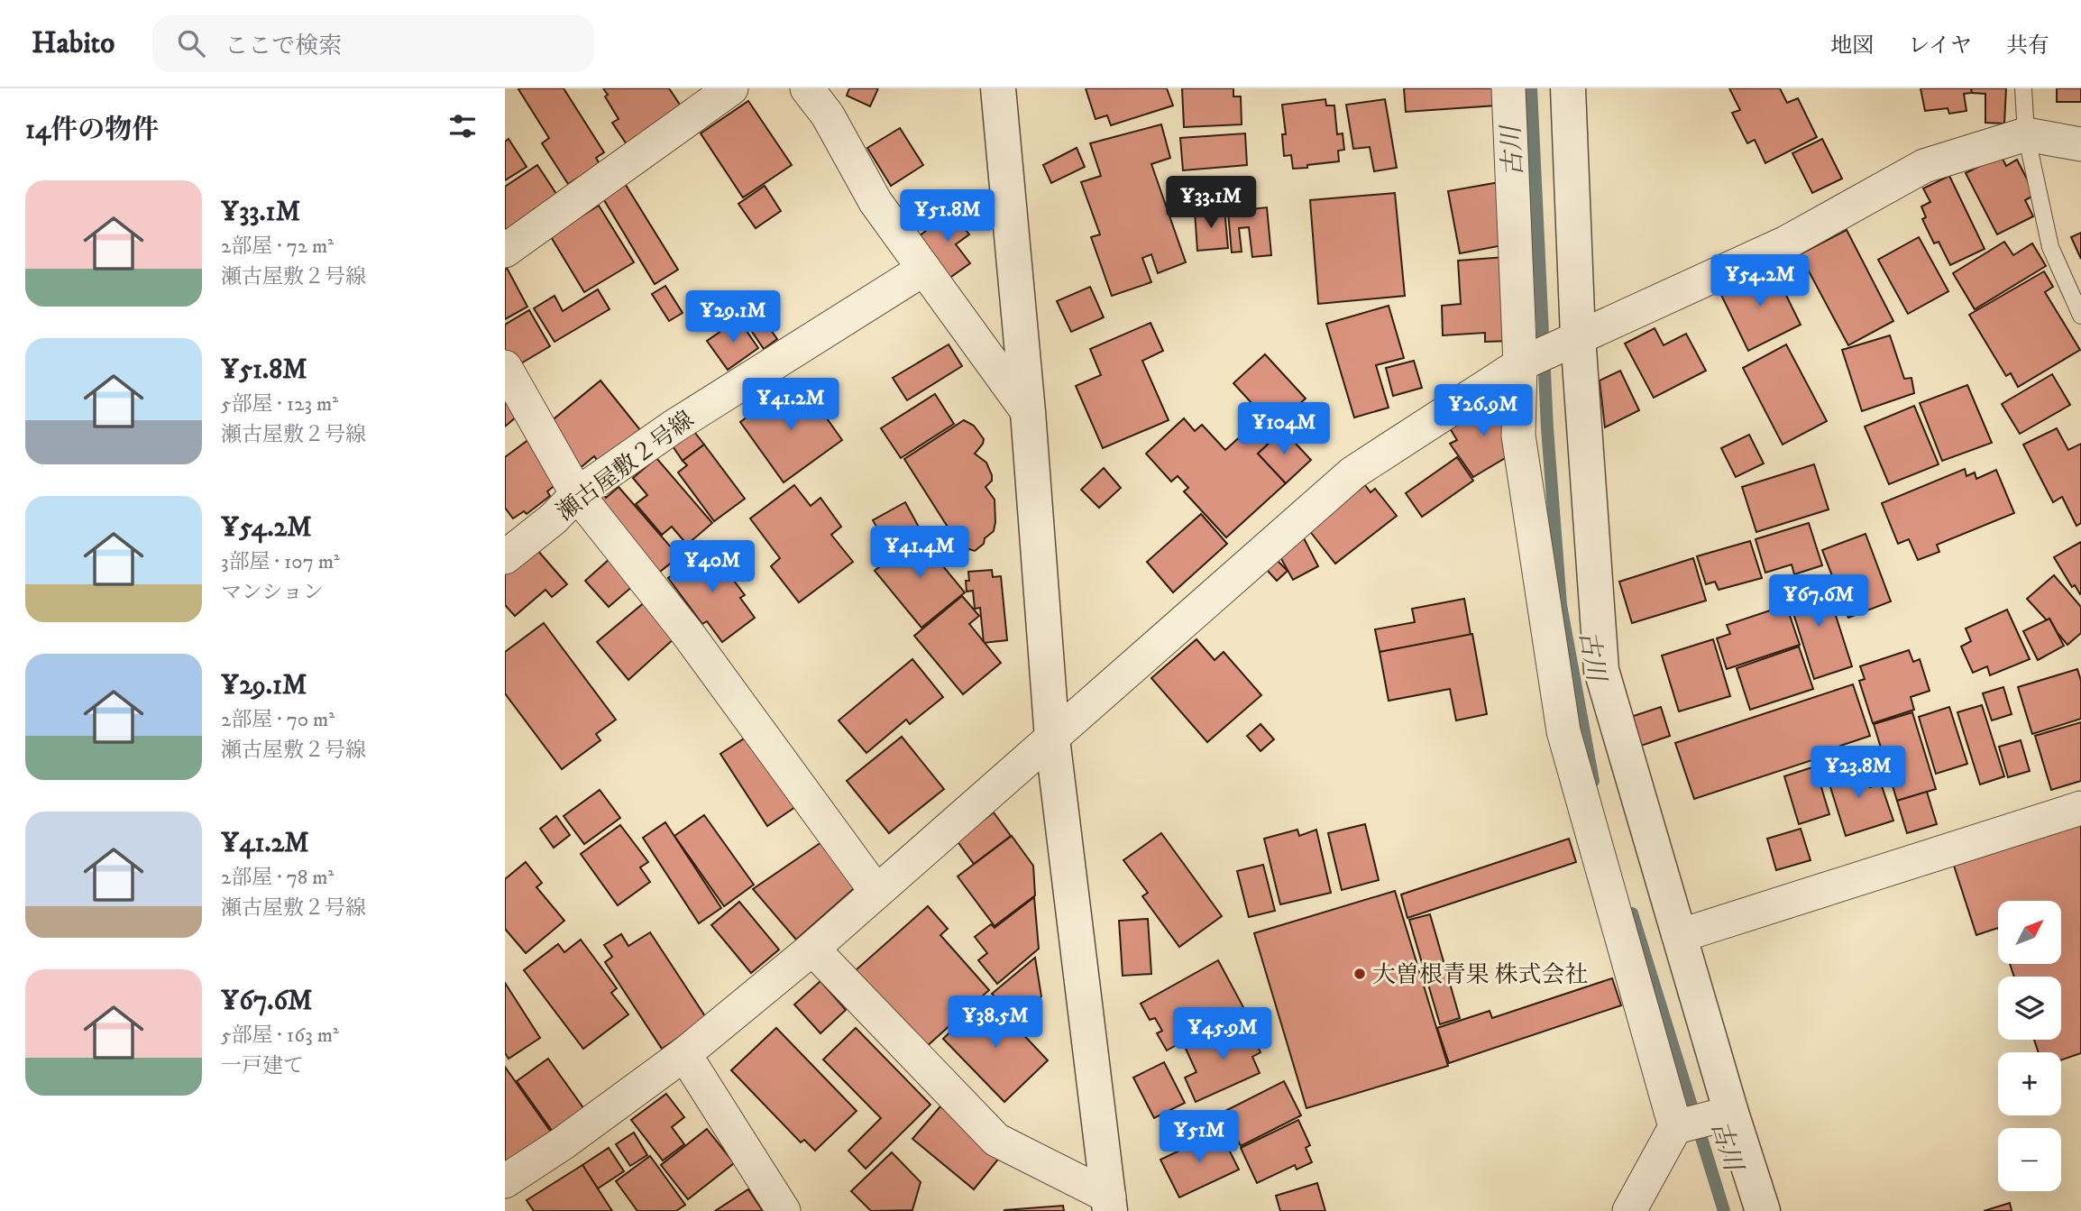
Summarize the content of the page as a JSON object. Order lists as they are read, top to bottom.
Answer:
{
  "streets": {
    "street": ["瀬古屋敷２号線"]
  },
  "water": ["古川"],
  "places": ["大曽根青果 株式会社"],
  "north": "top right",
  "page": {
    "header": "Habito",
    "search": "ここで検索",
    "nav": ["地図", "レイヤ", "共有"],
    "heading": "14件の物件",
    "list": [
      {
        "name": "¥33.1M",
        "note": "2部屋 · 72 m² · 瀬古屋敷２号線"
      },
      {
        "name": "¥51.8M",
        "note": "5部屋 · 123 m² · 瀬古屋敷２号線"
      },
      {
        "name": "¥54.2M",
        "note": "3部屋 · 107 m² · マンション"
      },
      {
        "name": "¥29.1M",
        "note": "2部屋 · 70 m² · 瀬古屋敷２号線"
      },
      {
        "name": "¥41.2M",
        "note": "2部屋 · 78 m² · 瀬古屋敷２号線"
      },
      {
        "name": "¥67.6M",
        "note": "5部屋 · 163 m² · 一戸建て"
      }
    ],
    "price": [
      "¥33.1M",
      "¥51.8M",
      "¥54.2M",
      "¥29.1M",
      "¥41.2M",
      "¥26.9M",
      "¥104M",
      "¥41.4M",
      "¥40M",
      "¥67.6M",
      "¥23.8M",
      "¥38.5M",
      "¥45.9M",
      "¥51M"
    ],
    "map_buttons": ["+", "−"]
  }
}
